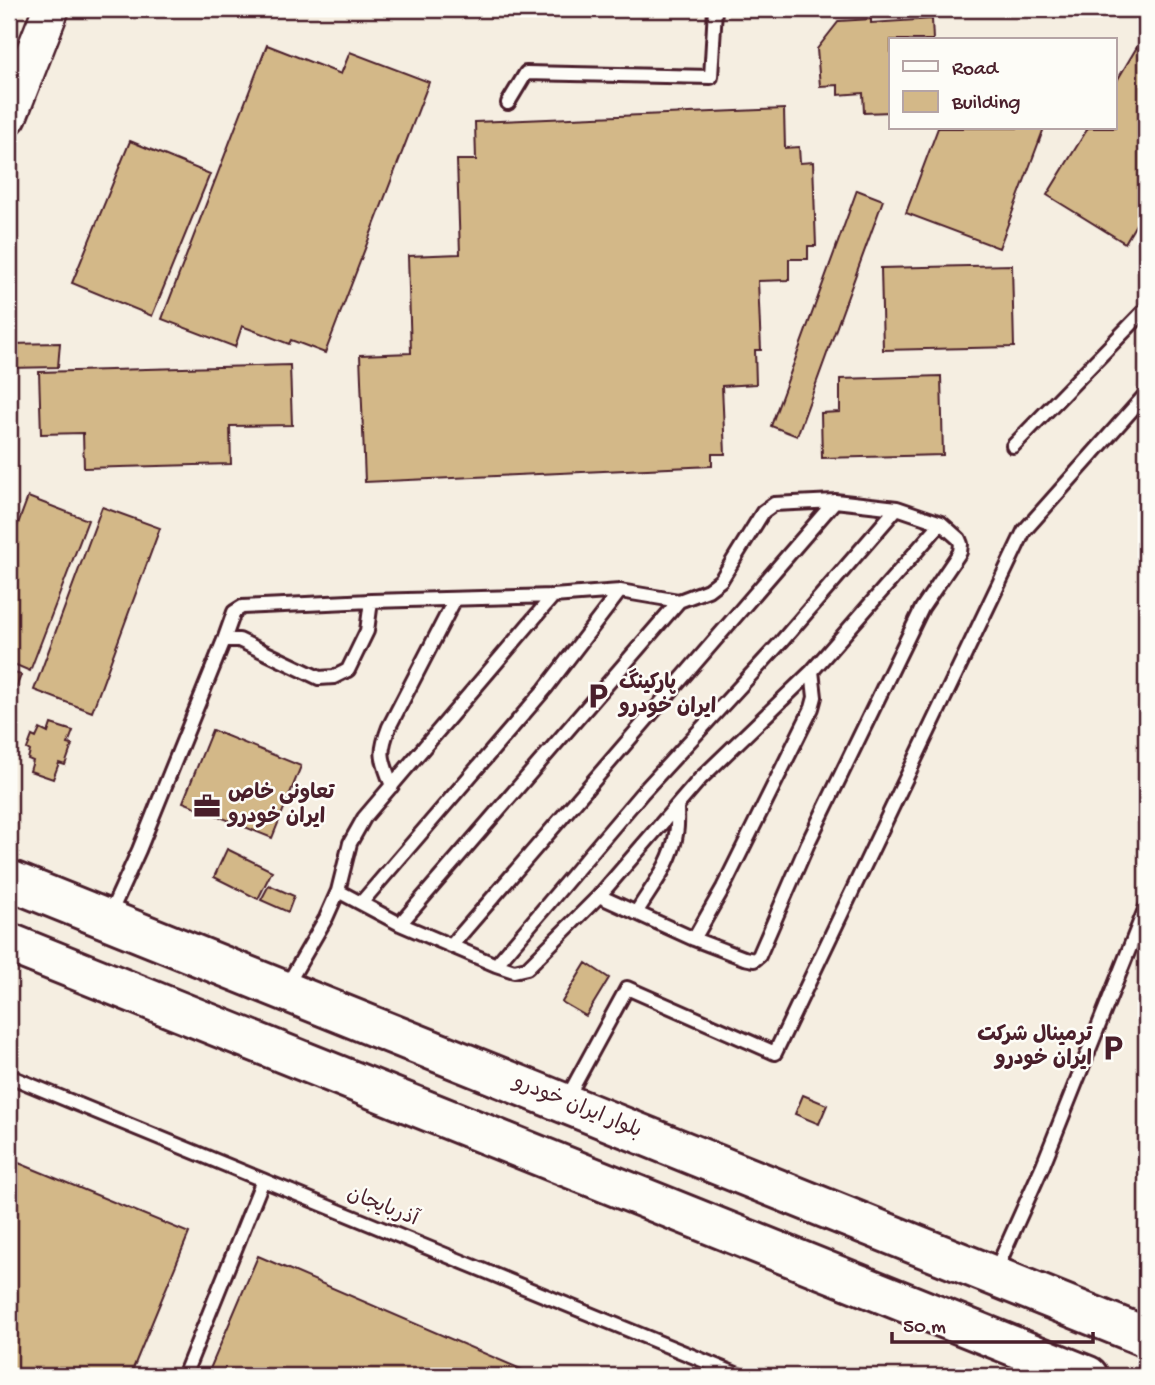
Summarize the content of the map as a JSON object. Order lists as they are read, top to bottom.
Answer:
{
  "streets": {
    "main road": ["بلوار ایران خودرو"],
    "lane": ["آذربایجان"]
  },
  "places": {
    "parking": ["پارکینگ ایران خودرو", "ترمینال شرکت ایران خودرو"],
    "office": ["تعاونی خاص ایران خودرو"]
  },
  "legend": ["Road", "Building"],
  "scale_bar": "50 m"
}
